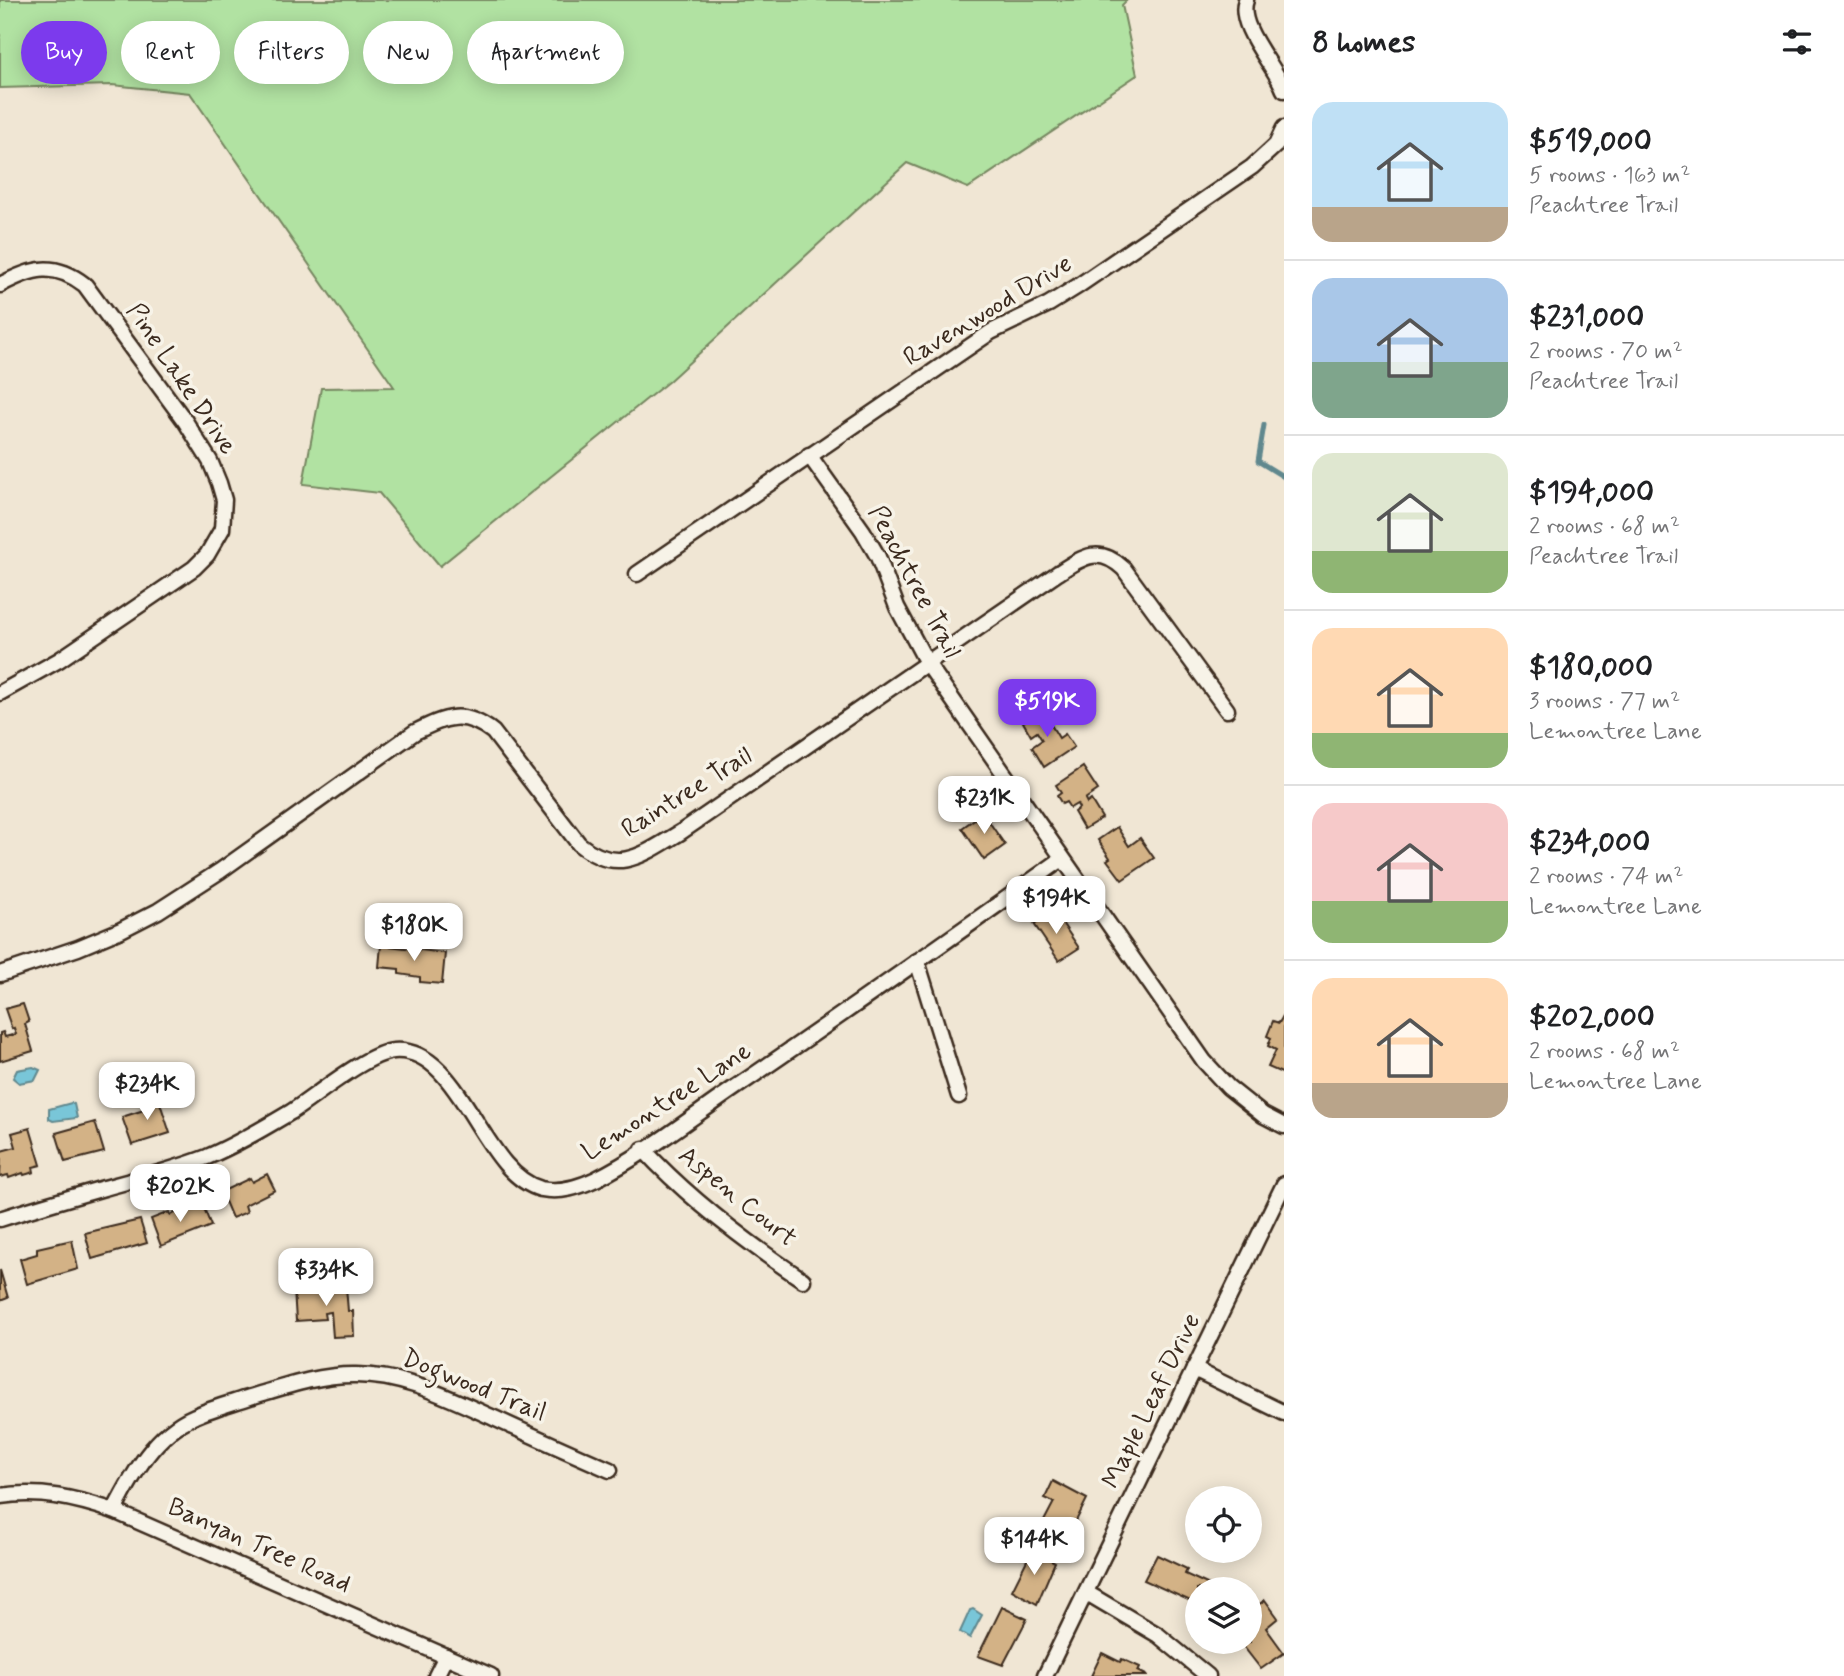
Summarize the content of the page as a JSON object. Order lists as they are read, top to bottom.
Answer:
{
  "streets": {
    "street": [
      "Ravenwood Drive",
      "Pine Lake Drive",
      "Peachtree Trail",
      "Raintree Trail",
      "Lemontree Lane",
      "Aspen Court",
      "Dogwood Trail",
      "Maple Leaf Drive",
      "Banyan Tree Road"
    ]
  },
  "crossings": [
    ["Ravenwood Drive", "Peachtree Trail"],
    ["Peachtree Trail", "Raintree Trail"],
    ["Peachtree Trail", "Lemontree Lane"],
    ["Lemontree Lane", "Aspen Court"],
    ["Dogwood Trail", "Banyan Tree Road"]
  ],
  "page": {
    "heading": "8 homes",
    "chip": [
      "Buy",
      "Rent",
      "Filters",
      "New",
      "Apartment"
    ],
    "list": [
      {
        "name": "$519,000",
        "note": "5 rooms · 163 m² · Peachtree Trail"
      },
      {
        "name": "$231,000",
        "note": "2 rooms · 70 m² · Peachtree Trail"
      },
      {
        "name": "$194,000",
        "note": "2 rooms · 68 m² · Peachtree Trail"
      },
      {
        "name": "$180,000",
        "note": "3 rooms · 77 m² · Lemontree Lane"
      },
      {
        "name": "$234,000",
        "note": "2 rooms · 74 m² · Lemontree Lane"
      },
      {
        "name": "$202,000",
        "note": "2 rooms · 68 m² · Lemontree Lane"
      }
    ],
    "price": [
      "$519K",
      "$231K",
      "$194K",
      "$180K",
      "$234K",
      "$202K",
      "$334K",
      "$144K"
    ]
  }
}
